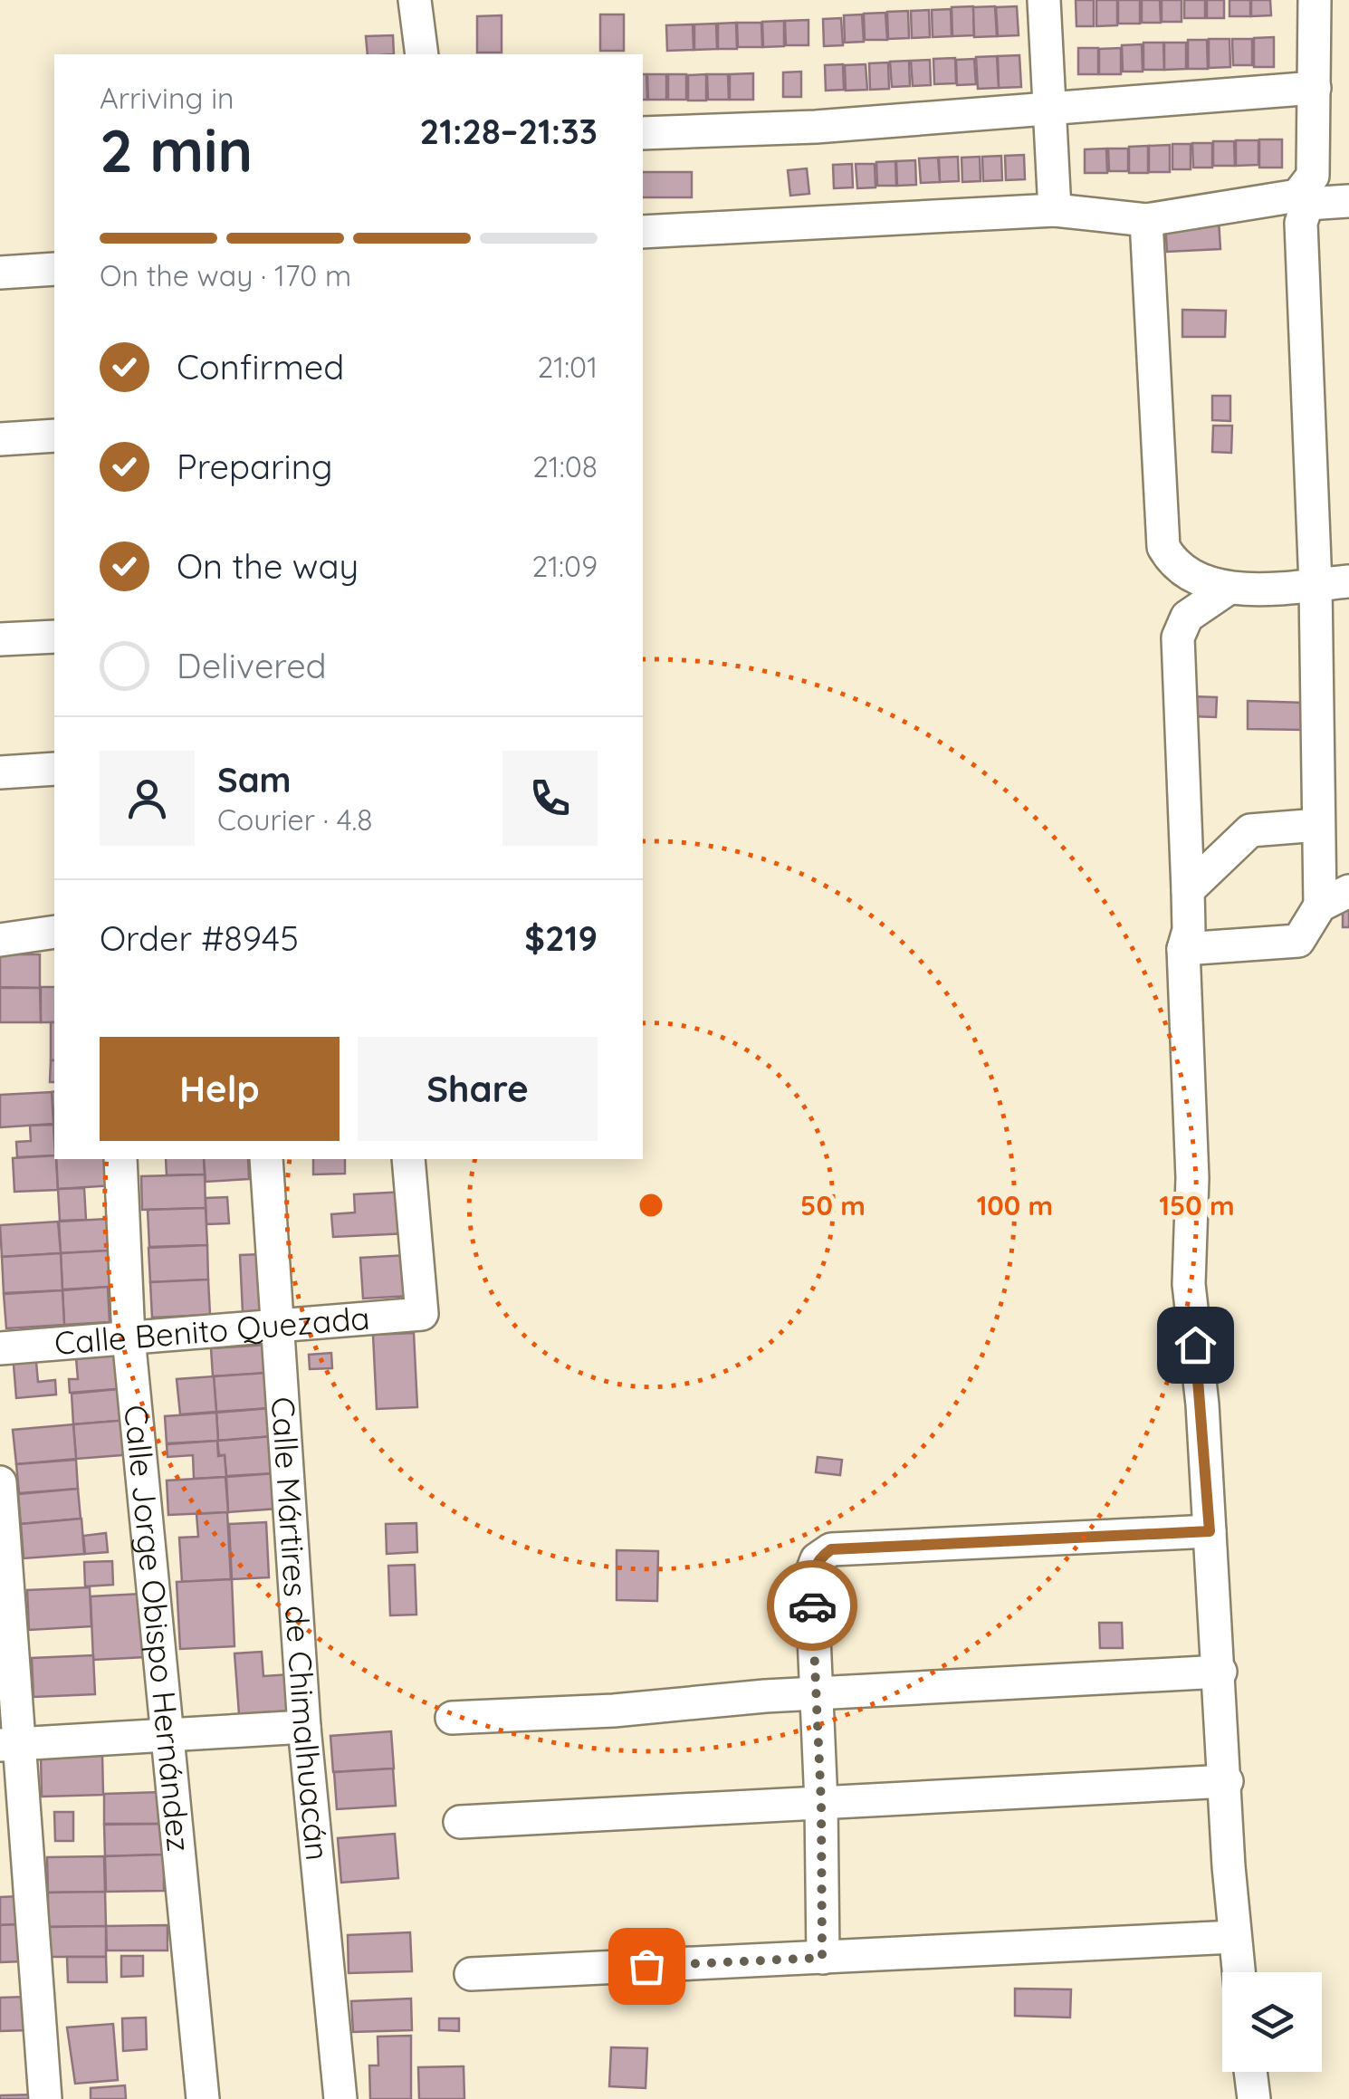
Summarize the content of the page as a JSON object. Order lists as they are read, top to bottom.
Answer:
{
  "streets": {
    "street": ["Calle Benito Quezada", "Calle Jorge Obispo Hernández", "Calle Mártires de Chimalhuacán"]
  },
  "crossings": [
    ["Calle Benito Quezada", "Calle Jorge Obispo Hernández"],
    ["Calle Benito Quezada", "Calle Mártires de Chimalhuacán"]
  ],
  "page": {
    "heading": ["2 min", "Arriving in", "21:28–21:33"],
    "panel": [
      "Sam",
      "Courier · 4.8",
      "Order #8945",
      "$219"
    ],
    "bar": "On the way · 170 m",
    "list": [
      ["Confirmed", "21:01"],
      ["Preparing", "21:08"],
      ["On the way", "21:09"],
      "Delivered"
    ],
    "buttons": ["Help", "Share"]
  },
  "rings": ["50 m", "100 m", "150 m"]
}
